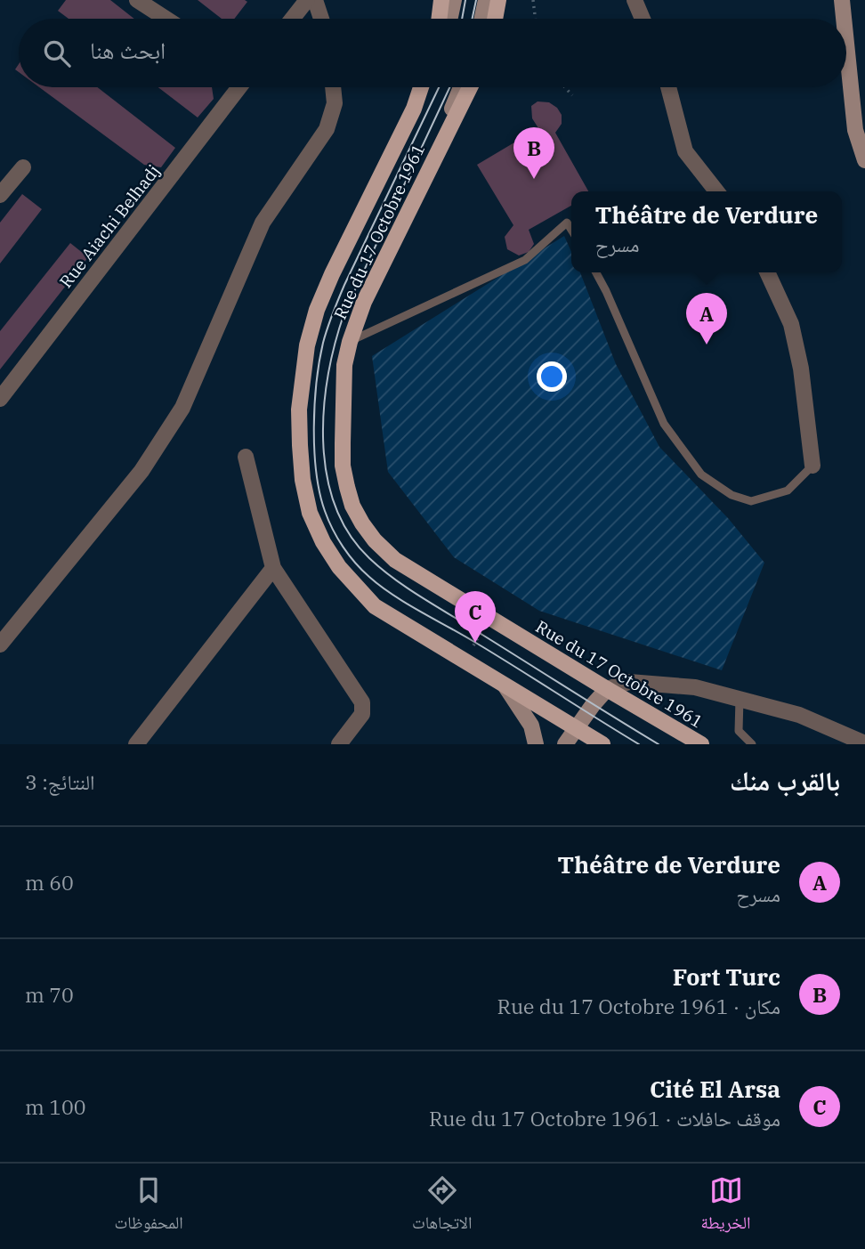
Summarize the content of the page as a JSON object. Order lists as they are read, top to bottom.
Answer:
{
  "streets": {
    "main road": ["Rue du 17 Octobre 1961"],
    "street": ["Rue Aiachi Belhadj"]
  },
  "page": {
    "search": "ابحث هنا",
    "pins": ["B", "A", "C"],
    "popup": ["Théâtre de Verdure", "مسرح"],
    "heading": ["بالقرب منك", "النتائج: 3"],
    "list": [
      {
        "mark": "A",
        "name": "Théâtre de Verdure",
        "note": "مسرح",
        "value": "60 m"
      },
      {
        "mark": "B",
        "name": "Fort Turc",
        "note": "مكان · Rue du 17 Octobre 1961",
        "value": "70 m"
      },
      {
        "mark": "C",
        "name": "Cité El Arsa",
        "note": "موقف حافلات · Rue du 17 Octobre 1961",
        "value": "100 m"
      }
    ],
    "nav": ["الخريطة", "الاتجاهات", "المحفوظات"]
  }
}
